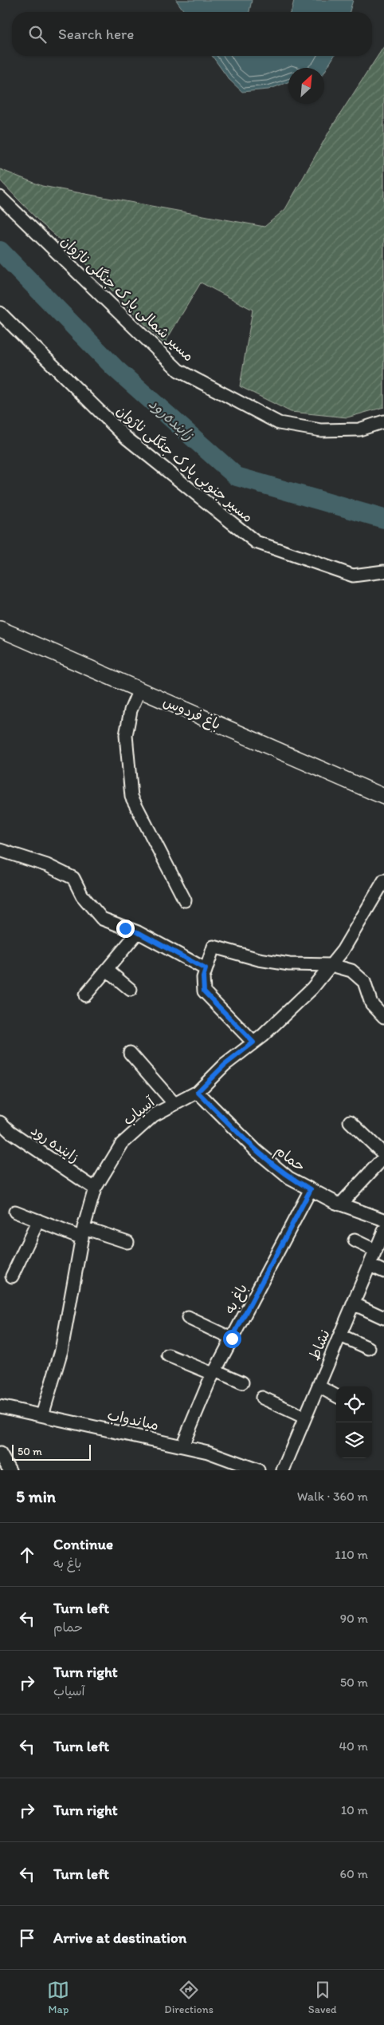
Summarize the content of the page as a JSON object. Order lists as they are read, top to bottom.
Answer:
{
  "streets": {
    "street": [
      "مسیر شمالی پارک جنگلی ناژوان",
      "مسیر جنوبی پارک جنگلی ناژوان",
      "باغ فردوس",
      "آسیاب",
      "زاینده رود",
      "حمام",
      "باغ به",
      "نشاط",
      "میاندواب"
    ]
  },
  "crossings": [
    ["آسیاب", "زاینده رود"],
    ["آسیاب", "حمام"],
    ["آسیاب", "میاندواب"],
    ["حمام", "باغ به"],
    ["باغ به", "میاندواب"]
  ],
  "water": ["زاینده‌رود"],
  "scale_bar": "50 m",
  "north": "top right",
  "page": {
    "search": "Search here",
    "scale": "50 m",
    "heading": ["5 min", "Walk · 360 m"],
    "list": [
      ["Continue", "باغ به", "110 m"],
      ["Turn left", "حمام", "90 m"],
      ["Turn right", "آسیاب", "50 m"],
      ["Turn left", "40 m"],
      ["Turn right", "10 m"],
      ["Turn left", "60 m"],
      "Arrive at destination"
    ],
    "nav": ["Map", "Directions", "Saved"]
  }
}
